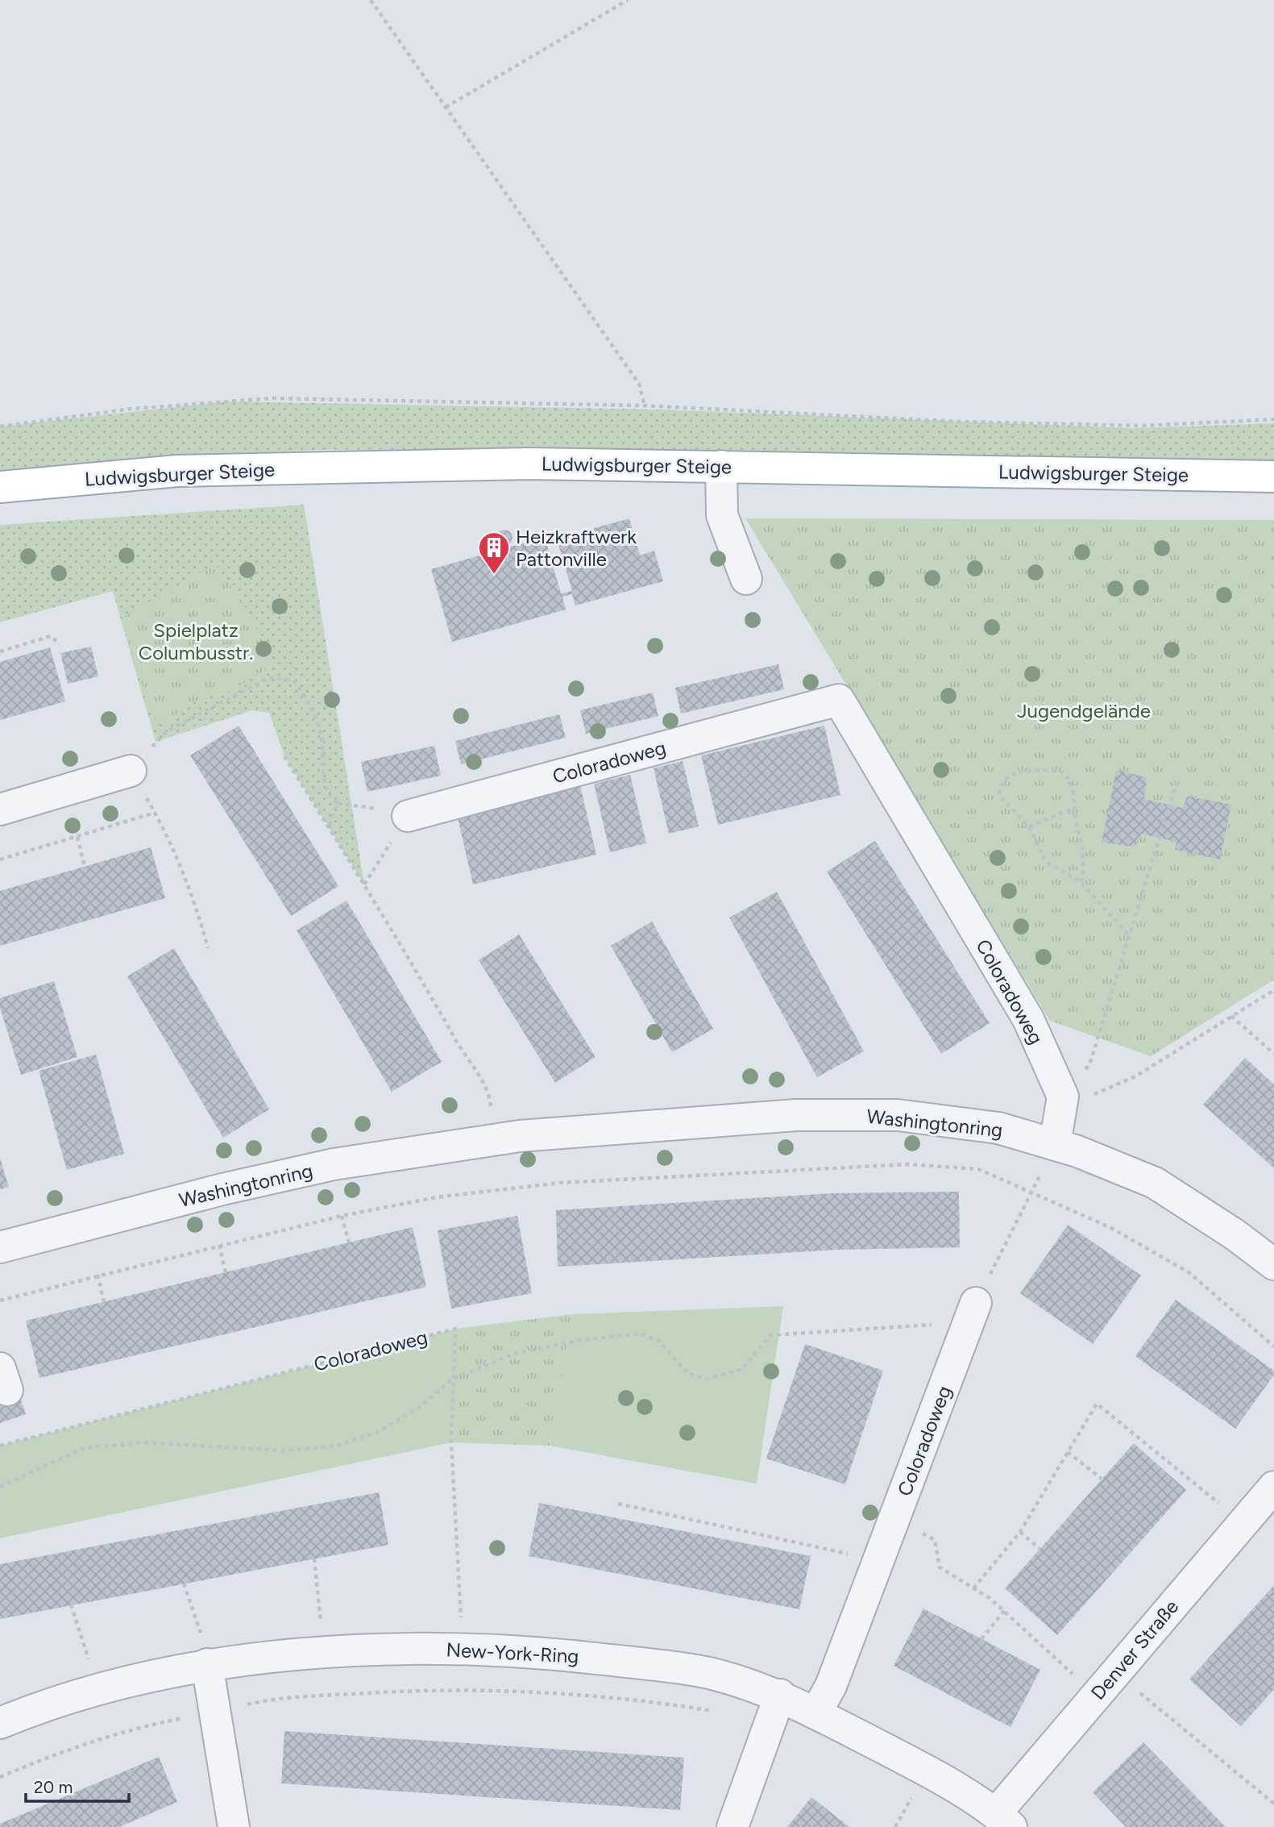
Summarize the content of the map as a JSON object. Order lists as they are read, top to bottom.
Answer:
{
  "streets": {
    "main road": ["Ludwigsburger Steige"],
    "street": [
      "Coloradoweg",
      "Washingtonring",
      "Denver Straße",
      "New-York-Ring"
    ]
  },
  "crossings": [
    ["Coloradoweg", "New-York-Ring"],
    ["Denver Straße", "New-York-Ring"]
  ],
  "parks": ["Spielplatz Columbusstr.", "Jugendgelände"],
  "places": {
    "building": ["Heizkraftwerk Pattonville"]
  },
  "scale_bar": "20 m"
}
